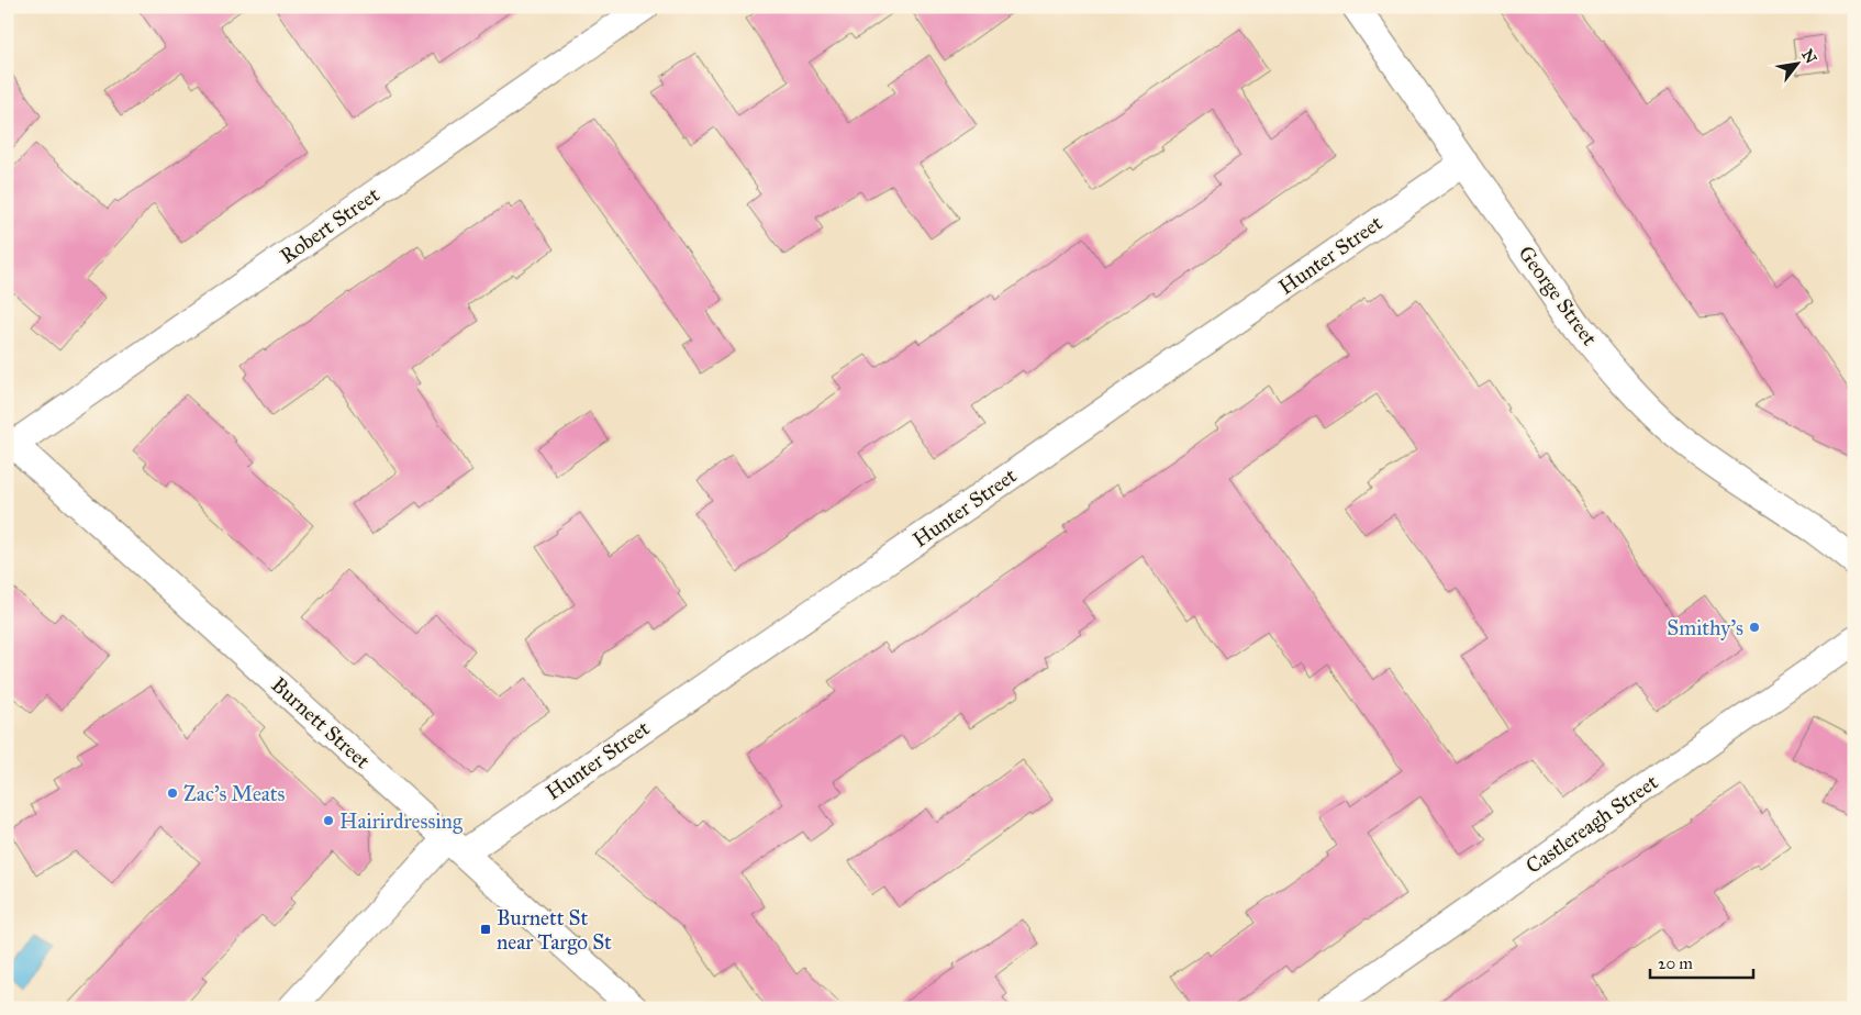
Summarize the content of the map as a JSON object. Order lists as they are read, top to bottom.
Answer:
{
  "streets": {
    "street": [
      "Robert Street",
      "Hunter Street",
      "George Street",
      "Burnett Street",
      "Castlereagh Street"
    ]
  },
  "crossings": [
    ["Robert Street", "Burnett Street"],
    ["Hunter Street", "George Street"],
    ["Hunter Street", "Burnett Street"]
  ],
  "places": {
    "other": ["Smithy's", "Zac's Meats", "Hairirdressing"],
    "transit": ["Burnett St near Targo St"]
  },
  "scale_bar": "20 m",
  "north": "top right"
}
